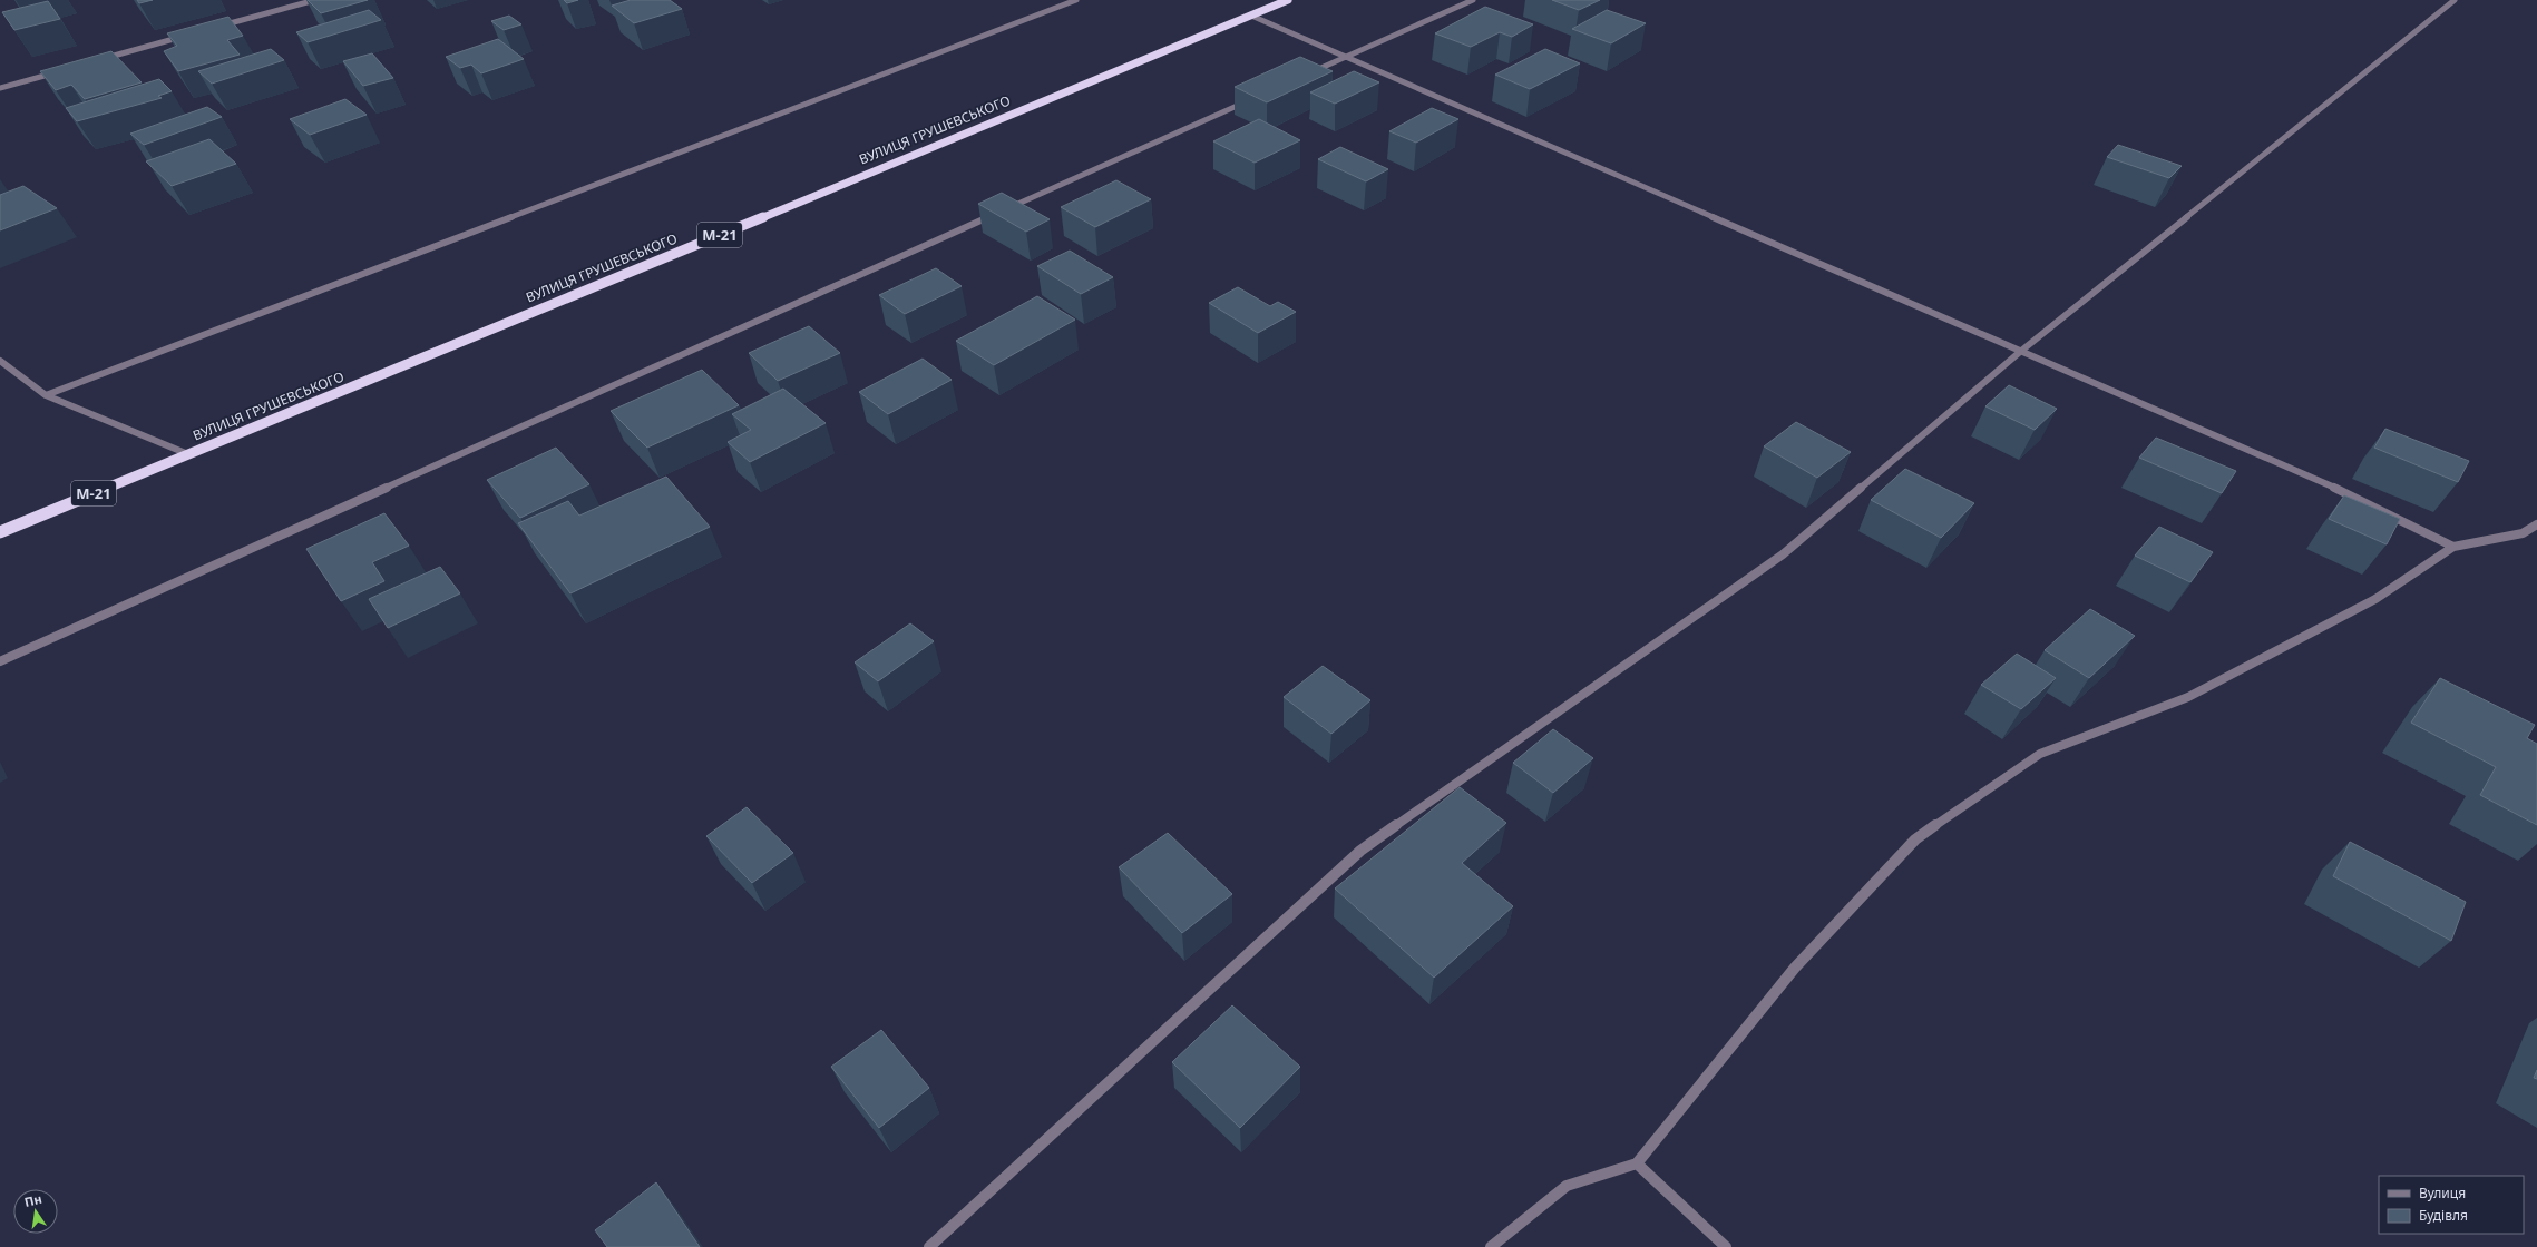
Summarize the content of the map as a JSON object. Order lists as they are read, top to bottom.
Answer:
{
  "streets": {
    "highway": ["ВУЛИЦЯ ГРУШЕВСЬКОГО", "М-21"]
  },
  "legend": ["Вулиця", "Будівля"],
  "north": "top"
}
